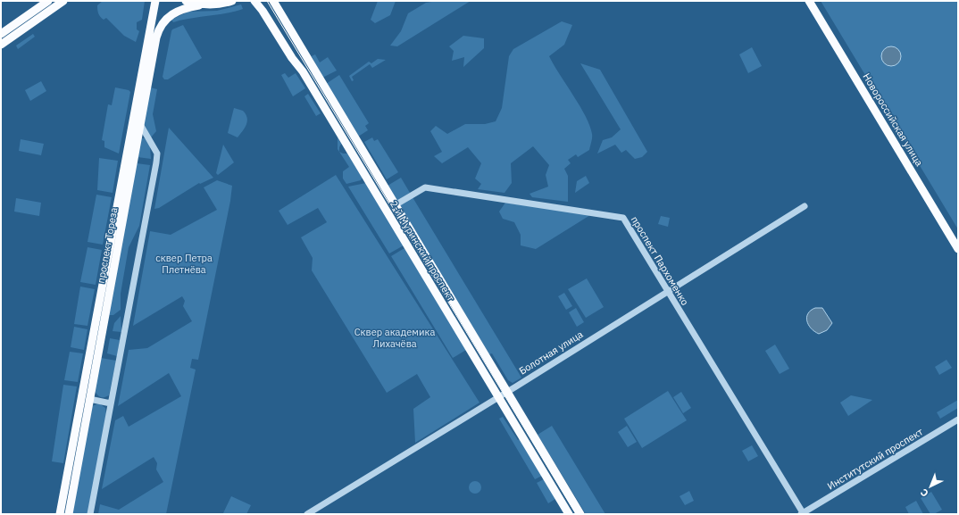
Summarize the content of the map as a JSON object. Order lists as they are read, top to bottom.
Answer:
{
  "streets": {
    "main road": ["Новороссийская улица", "проспект Тореза", "2-й Муринский проспект"],
    "street": ["проспект Пархоменко", "Болотная улица", "Институтский проспект"]
  },
  "crossings": [
    ["2-й Муринский проспект", "проспект Пархоменко"],
    ["2-й Муринский проспект", "Болотная улица"],
    ["проспект Пархоменко", "Болотная улица"],
    ["проспект Пархоменко", "Институтский проспект"]
  ],
  "parks": ["сквер Петра Плетнёва", "Сквер академика Лихачёва"],
  "north": "bottom left"
}
